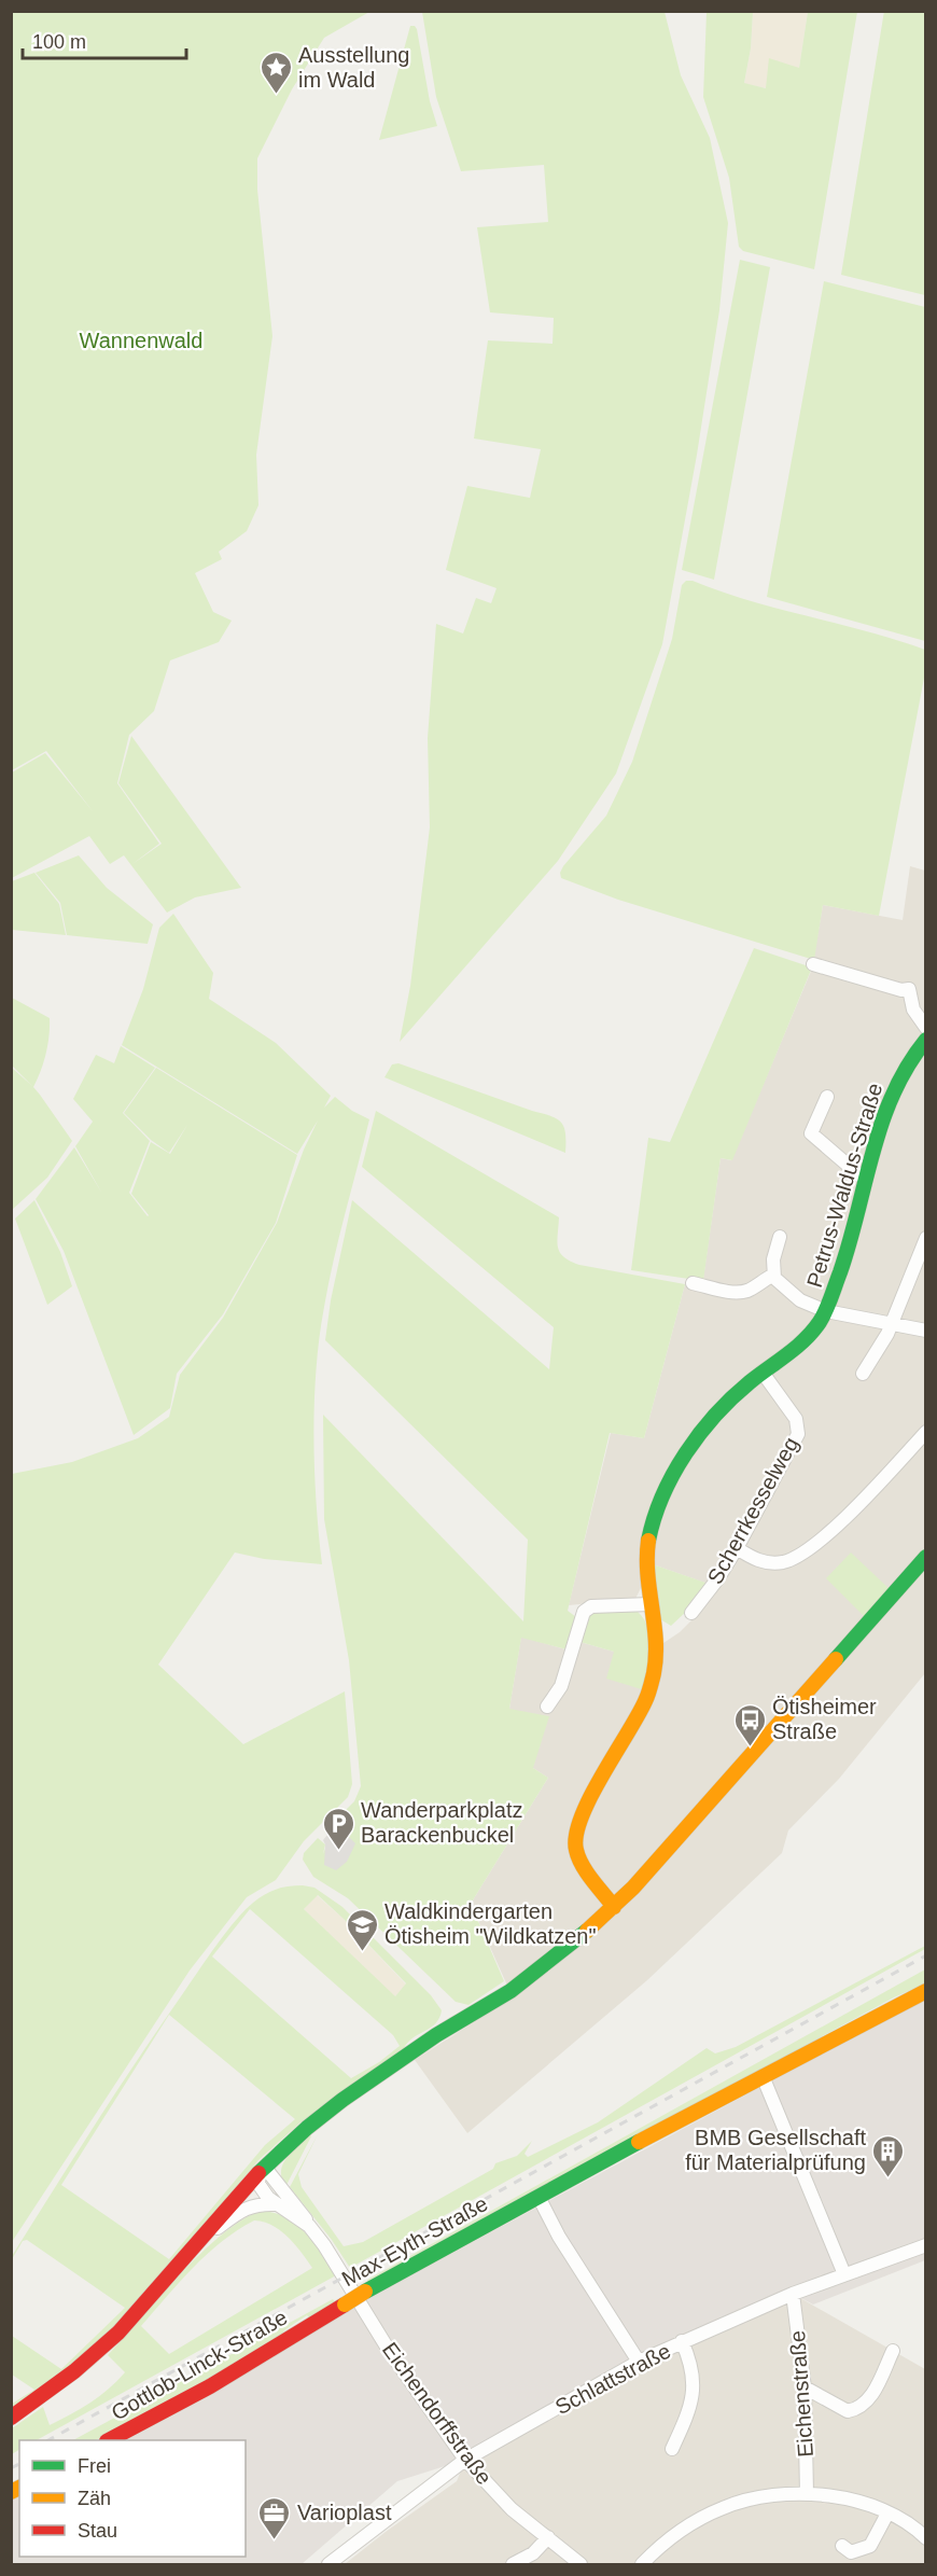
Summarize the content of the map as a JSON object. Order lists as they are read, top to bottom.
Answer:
{
  "streets": {
    "street": [
      "Petrus-Waldus-Straße",
      "Scherrkesselweg",
      "Max-Eyth-Straße",
      "Gottlob-Linck-Straße",
      "Schlattstraße",
      "Eichenstraße",
      "Eichendorffstraße"
    ]
  },
  "crossings": [
    ["Petrus-Waldus-Straße", "Scherrkesselweg"],
    ["Max-Eyth-Straße", "Gottlob-Linck-Straße"],
    ["Max-Eyth-Straße", "Eichendorffstraße"],
    ["Schlattstraße", "Eichenstraße"],
    ["Schlattstraße", "Eichendorffstraße"]
  ],
  "parks": ["Wannenwald"],
  "places": {
    "place": ["Ausstellung im Wald"],
    "bus stop": ["Ötisheimer Straße"],
    "parking": ["Wanderparkplatz Barackenbuckel"],
    "school or university": ["Waldkindergarten Ötisheim \"Wildkatzen\""],
    "building": ["BMB Gesellschaft für Materialprüfung"],
    "office": ["Varioplast"]
  },
  "legend": ["Frei", "Zäh", "Stau"],
  "scale_bar": "100 m"
}
